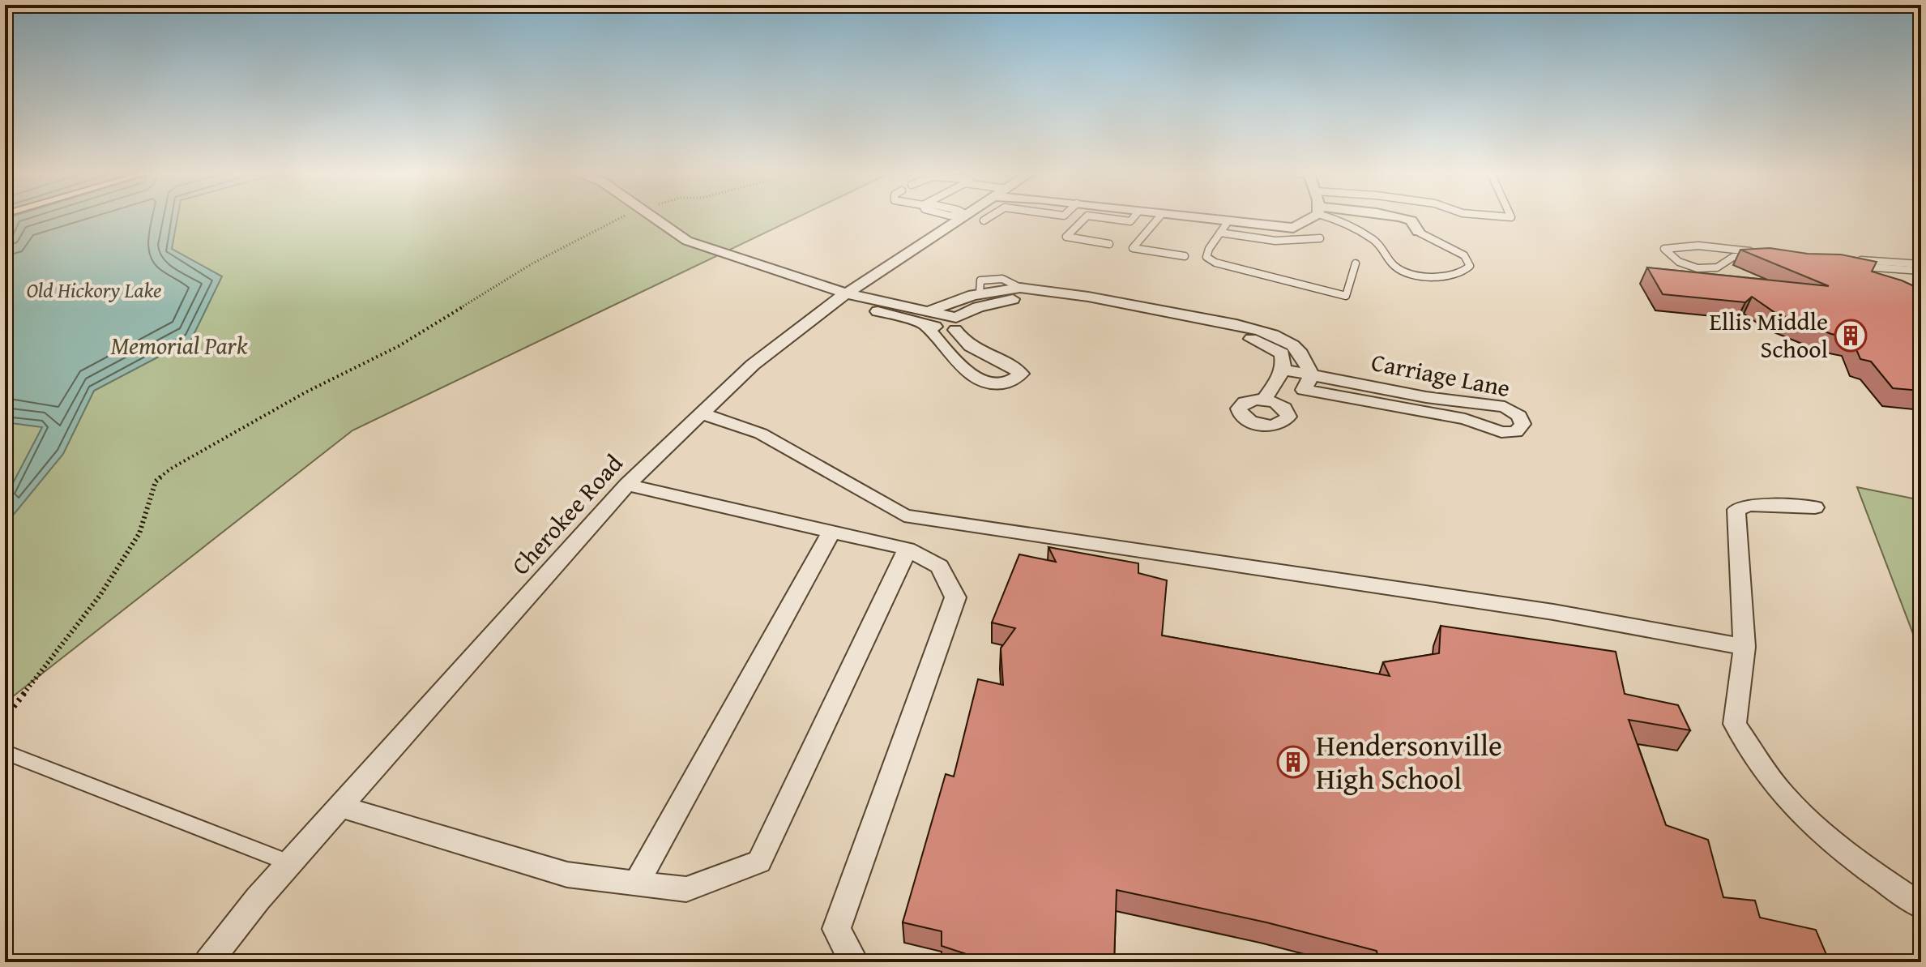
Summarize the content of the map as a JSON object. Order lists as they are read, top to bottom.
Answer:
{
  "streets": {
    "street": ["Carriage Lane", "Cherokee Road"]
  },
  "water": ["Old Hickory Lake"],
  "parks": ["Memorial Park"],
  "places": {
    "building": ["Ellis Middle School", "Hendersonville High School"]
  }
}
